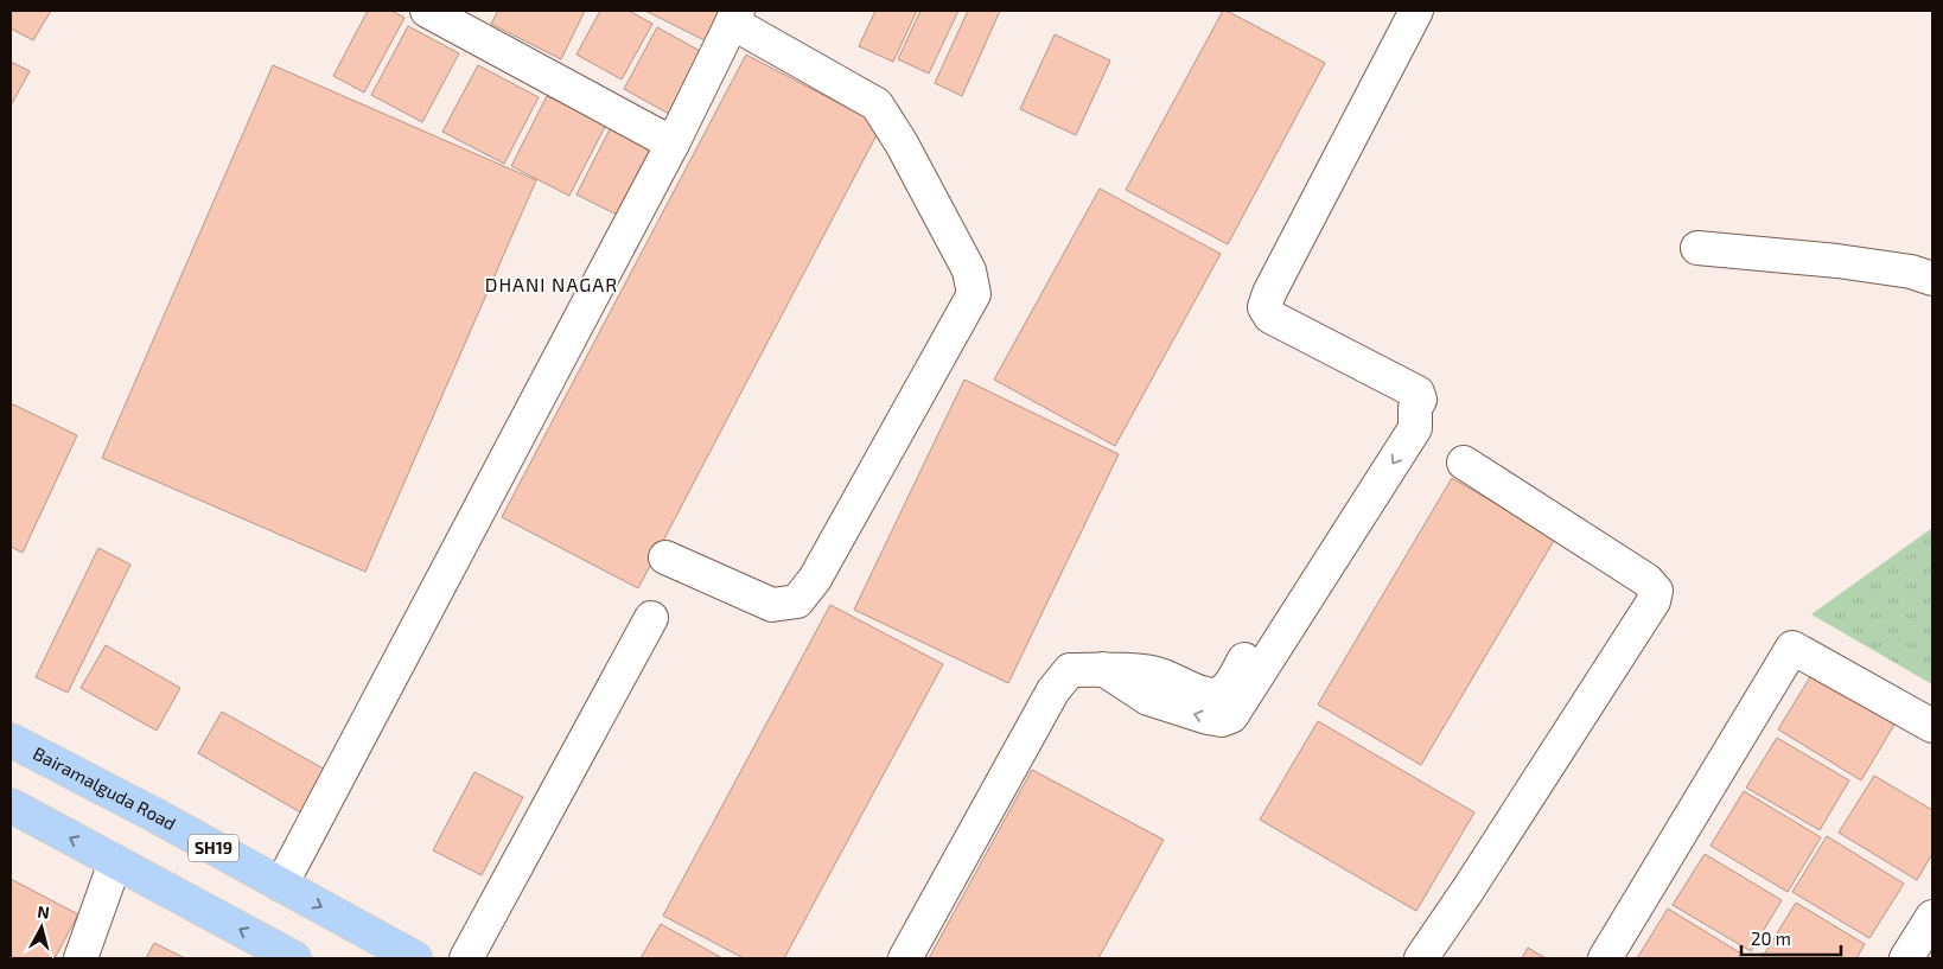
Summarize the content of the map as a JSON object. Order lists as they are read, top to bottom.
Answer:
{
  "streets": {
    "main road": ["Bairamalguda Road", "SH19"]
  },
  "districts": ["DHANI NAGAR"],
  "scale_bar": "20 m",
  "north": "top"
}
